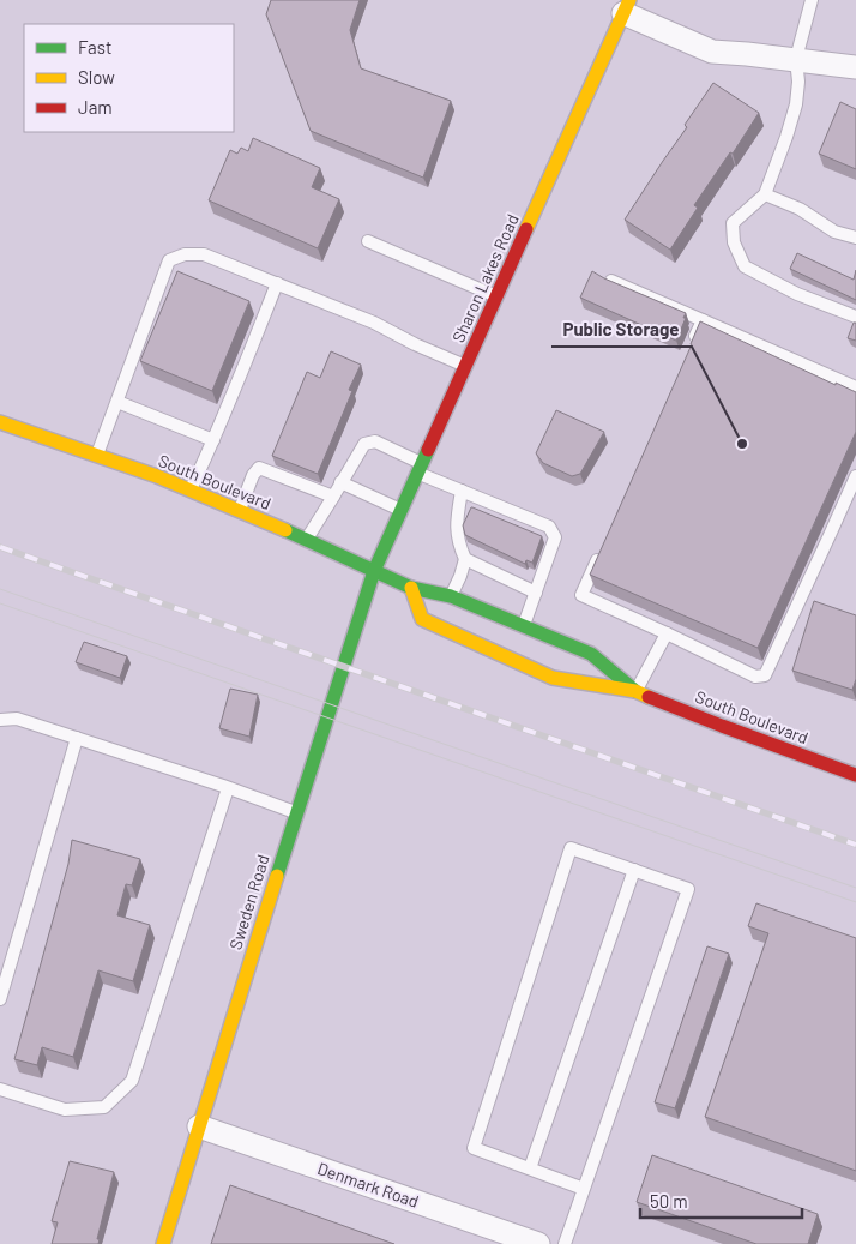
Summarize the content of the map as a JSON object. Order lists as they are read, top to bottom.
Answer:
{
  "streets": {
    "street": [
      "Sharon Lakes Road",
      "South Boulevard",
      "Sweden Road",
      "Denmark Road"
    ]
  },
  "crossings": [
    ["Sharon Lakes Road", "South Boulevard"],
    ["Sharon Lakes Road", "Sweden Road"],
    ["South Boulevard", "Sweden Road"],
    ["Sweden Road", "Denmark Road"]
  ],
  "places": ["Public Storage"],
  "legend": ["Fast", "Slow", "Jam"],
  "scale_bar": "50 m"
}
